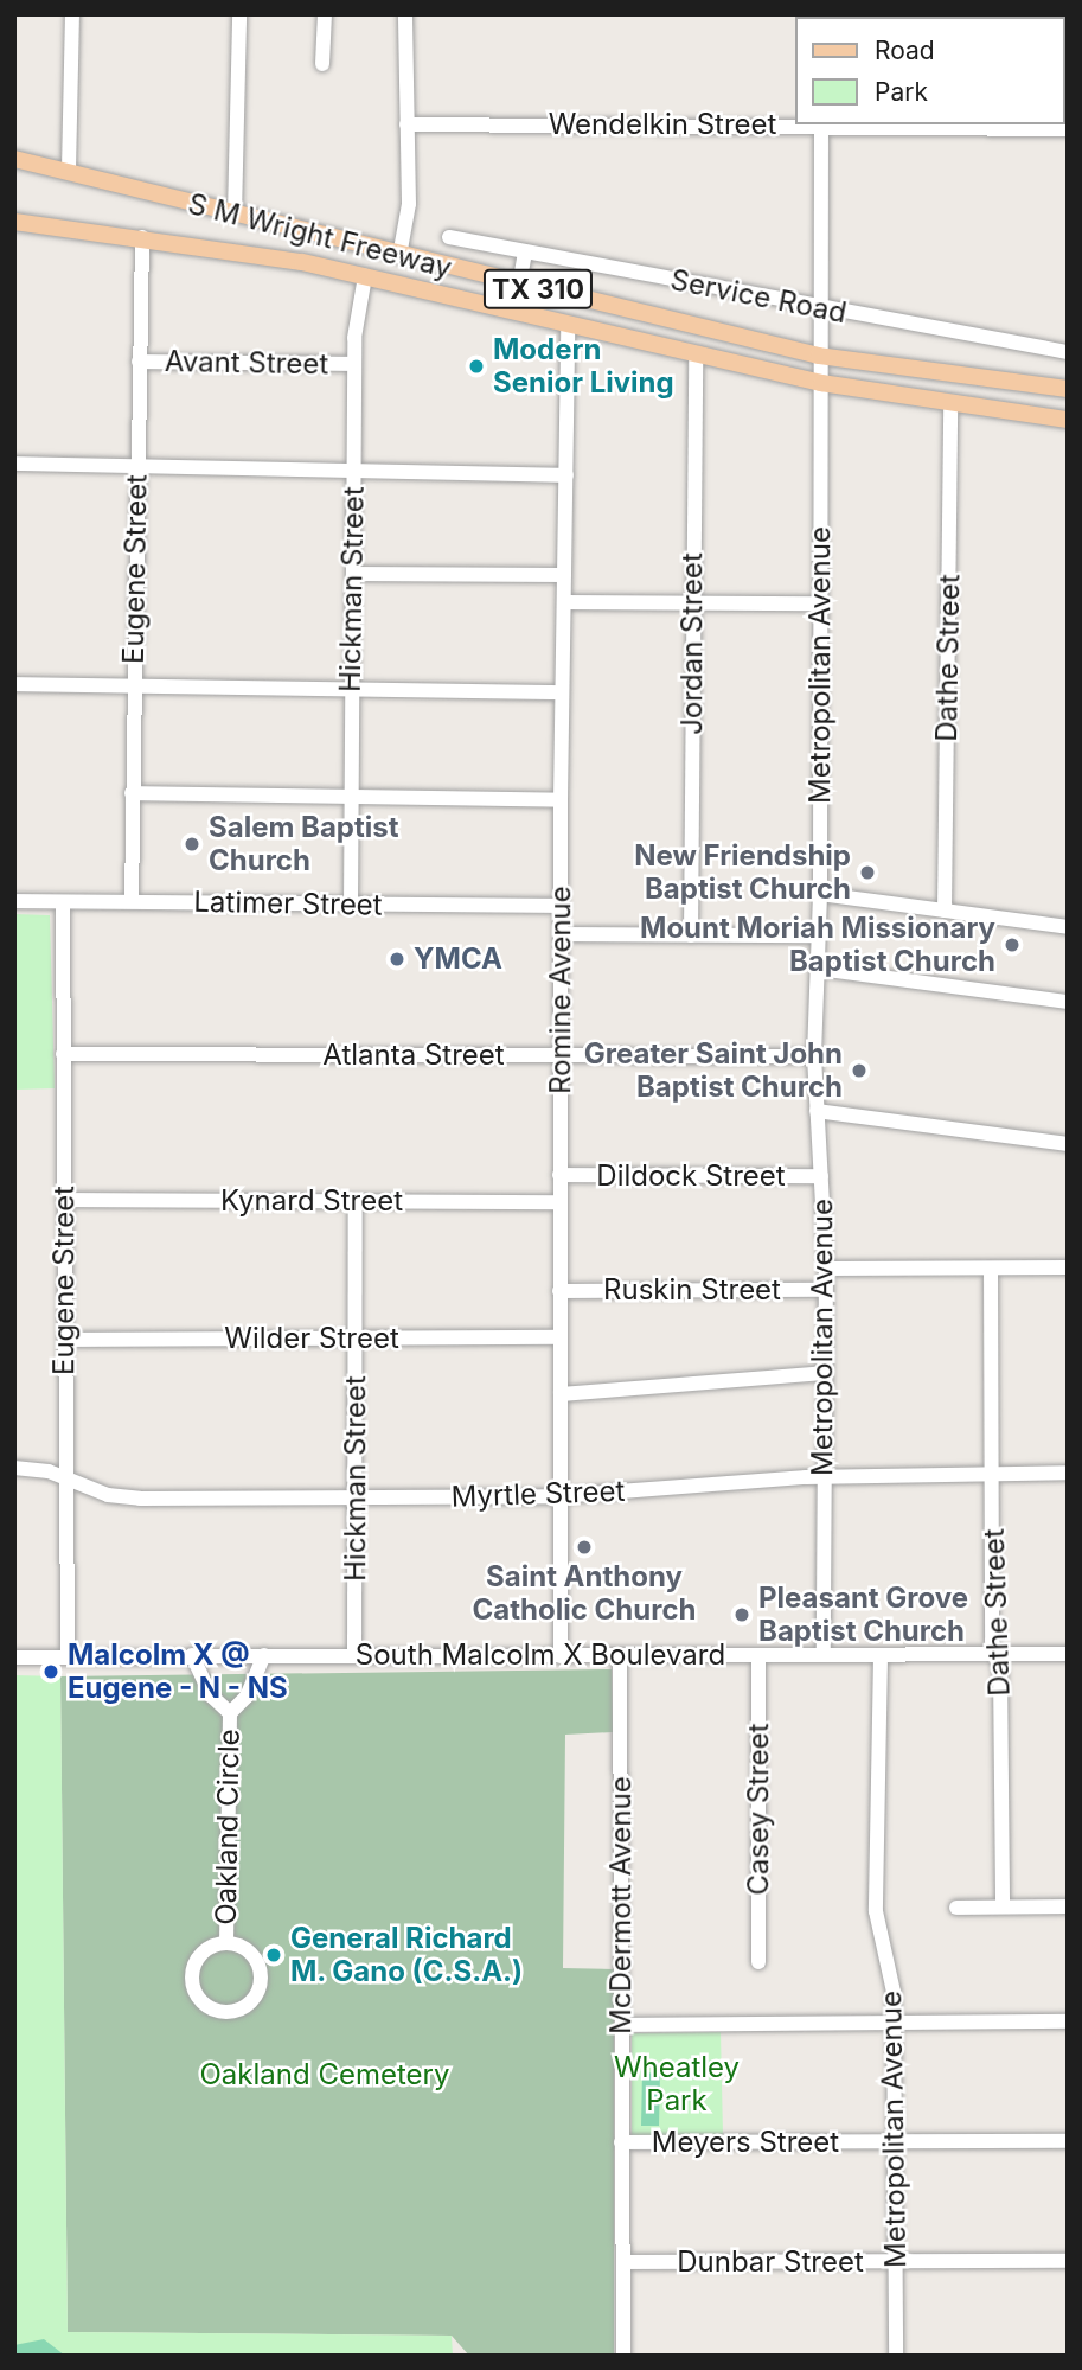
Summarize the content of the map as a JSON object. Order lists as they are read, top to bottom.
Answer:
{
  "streets": {
    "main road": ["S M Wright Freeway", "TX 310"],
    "street": [
      "Wendelkin Street",
      "Service Road",
      "Avant Street",
      "Eugene Street",
      "Hickman Street",
      "Jordan Street",
      "Dathe Street",
      "Metropolitan Avenue",
      "Latimer Street",
      "Romine Avenue",
      "Atlanta Street",
      "Dildock Street",
      "Kynard Street",
      "Ruskin Street",
      "Wilder Street",
      "Myrtle Street",
      "South Malcolm X Boulevard",
      "Casey Street",
      "Oakland Circle",
      "McDermott Avenue",
      "Meyers Street",
      "Dunbar Street"
    ]
  },
  "crossings": [
    ["S M Wright Freeway", "Eugene Street"],
    ["S M Wright Freeway", "Hickman Street"],
    ["S M Wright Freeway", "Jordan Street"],
    ["S M Wright Freeway", "Dathe Street"],
    ["S M Wright Freeway", "Metropolitan Avenue"],
    ["S M Wright Freeway", "Romine Avenue"],
    ["Service Road", "Metropolitan Avenue"],
    ["Avant Street", "Eugene Street"],
    ["Avant Street", "Hickman Street"],
    ["Eugene Street", "Latimer Street"],
    ["Eugene Street", "Atlanta Street"],
    ["Eugene Street", "Kynard Street"],
    ["Eugene Street", "Wilder Street"],
    ["Eugene Street", "Myrtle Street"],
    ["Eugene Street", "South Malcolm X Boulevard"],
    ["Hickman Street", "Latimer Street"],
    ["Hickman Street", "Kynard Street"],
    ["Hickman Street", "Wilder Street"],
    ["Hickman Street", "Myrtle Street"],
    ["Hickman Street", "South Malcolm X Boulevard"],
    ["Dathe Street", "Myrtle Street"],
    ["Dathe Street", "South Malcolm X Boulevard"],
    ["Metropolitan Avenue", "Atlanta Street"],
    ["Metropolitan Avenue", "Dildock Street"],
    ["Metropolitan Avenue", "Ruskin Street"],
    ["Metropolitan Avenue", "Myrtle Street"],
    ["Metropolitan Avenue", "South Malcolm X Boulevard"],
    ["Metropolitan Avenue", "Meyers Street"],
    ["Metropolitan Avenue", "Dunbar Street"],
    ["Latimer Street", "Romine Avenue"],
    ["Romine Avenue", "Atlanta Street"],
    ["Romine Avenue", "Dildock Street"],
    ["Romine Avenue", "Kynard Street"],
    ["Romine Avenue", "Ruskin Street"],
    ["Romine Avenue", "Wilder Street"],
    ["Romine Avenue", "Myrtle Street"],
    ["Romine Avenue", "South Malcolm X Boulevard"],
    ["South Malcolm X Boulevard", "Casey Street"],
    ["South Malcolm X Boulevard", "Oakland Circle"],
    ["South Malcolm X Boulevard", "McDermott Avenue"],
    ["McDermott Avenue", "Meyers Street"],
    ["McDermott Avenue", "Dunbar Street"]
  ],
  "parks": ["Wheatley Park", "Oakland Cemetery"],
  "places": [
    "Modern Senior Living",
    "Salem Baptist Church",
    "New Friendship Baptist Church",
    "Mount Moriah Missionary Baptist Church",
    "YMCA",
    "Greater Saint John Baptist Church",
    "Saint Anthony Catholic Church",
    "Pleasant Grove Baptist Church",
    "Malcolm X @ Eugene - N - NS",
    "General Richard M. Gano (C.S.A.)"
  ],
  "legend": ["Road", "Park"]
}
